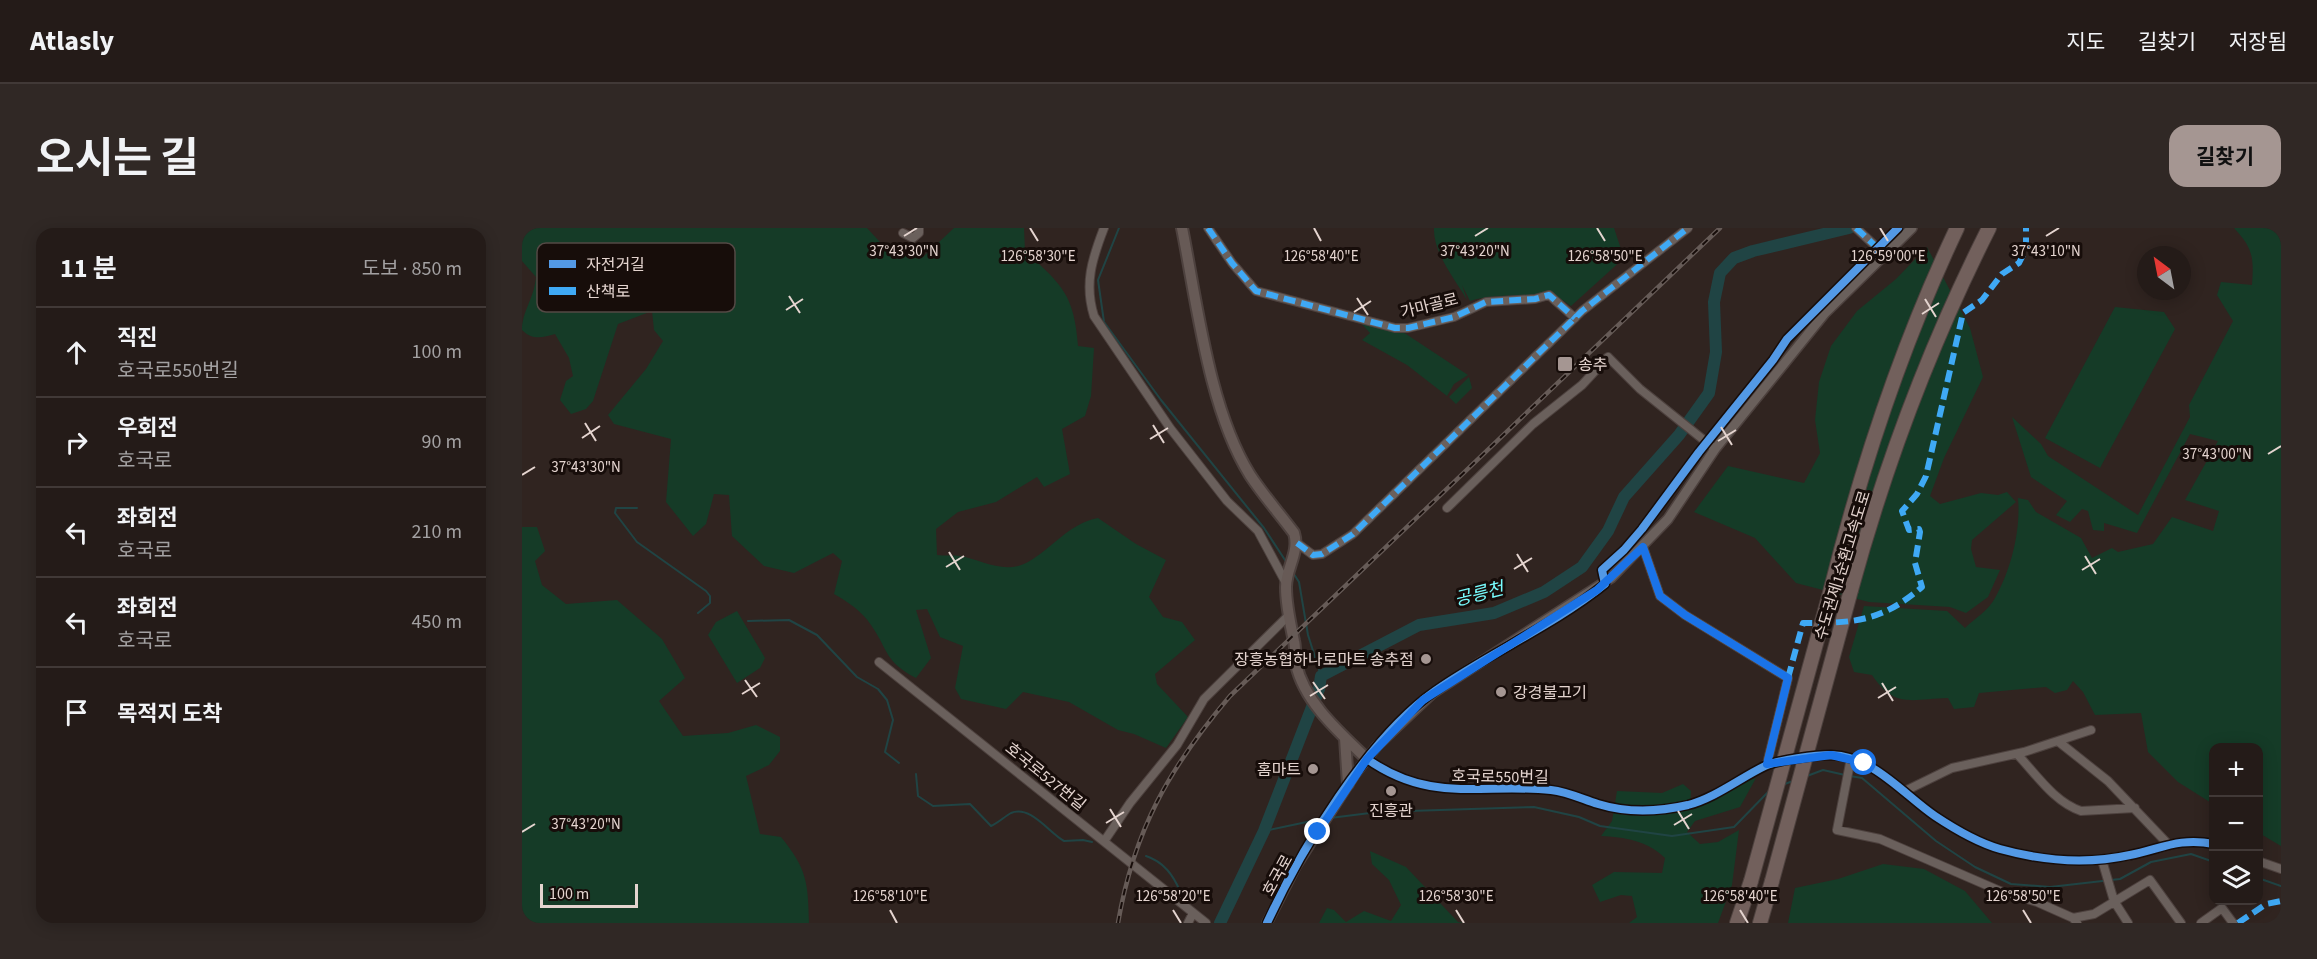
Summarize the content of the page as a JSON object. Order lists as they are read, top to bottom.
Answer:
{
  "streets": {
    "highway": ["수도권제1순환고속도로"],
    "street": [
      "가마골로",
      "호국로527번길",
      "호국로550번길",
      "호국로"
    ]
  },
  "crossings": [
    ["호국로550번길", "호국로"]
  ],
  "water": ["공릉천"],
  "places": {
    "transit": ["송추"],
    "other": [
      "장흥농협하나로마트 송추점",
      "강경불고기",
      "홈마트",
      "진흥관"
    ]
  },
  "legend": ["자전거길", "산책로"],
  "scale_bar": "100 m",
  "north": "top left",
  "page": {
    "header": "Atlasly",
    "nav": ["지도", "길찾기", "저장됨"],
    "title": "오시는 길",
    "buttons": "길찾기",
    "heading": ["11 분", "도보 · 850 m"],
    "list": [
      ["직진", "호국로550번길", "100 m"],
      ["우회전", "호국로", "90 m"],
      ["좌회전", "호국로", "210 m"],
      ["좌회전", "호국로", "450 m"],
      "목적지 도착"
    ],
    "map_buttons": ["+", "−"],
    "scale": "100 m"
  },
  "coordinates": [
    "37°43'10\"N",
    "37°43'20\"N",
    "37°43'30\"N",
    "126°58'30\"E",
    "126°58'40\"E",
    "126°58'50\"E",
    "126°59'00\"E",
    "37°43'00\"N",
    "126°58'10\"E",
    "126°58'20\"E"
  ]
}
